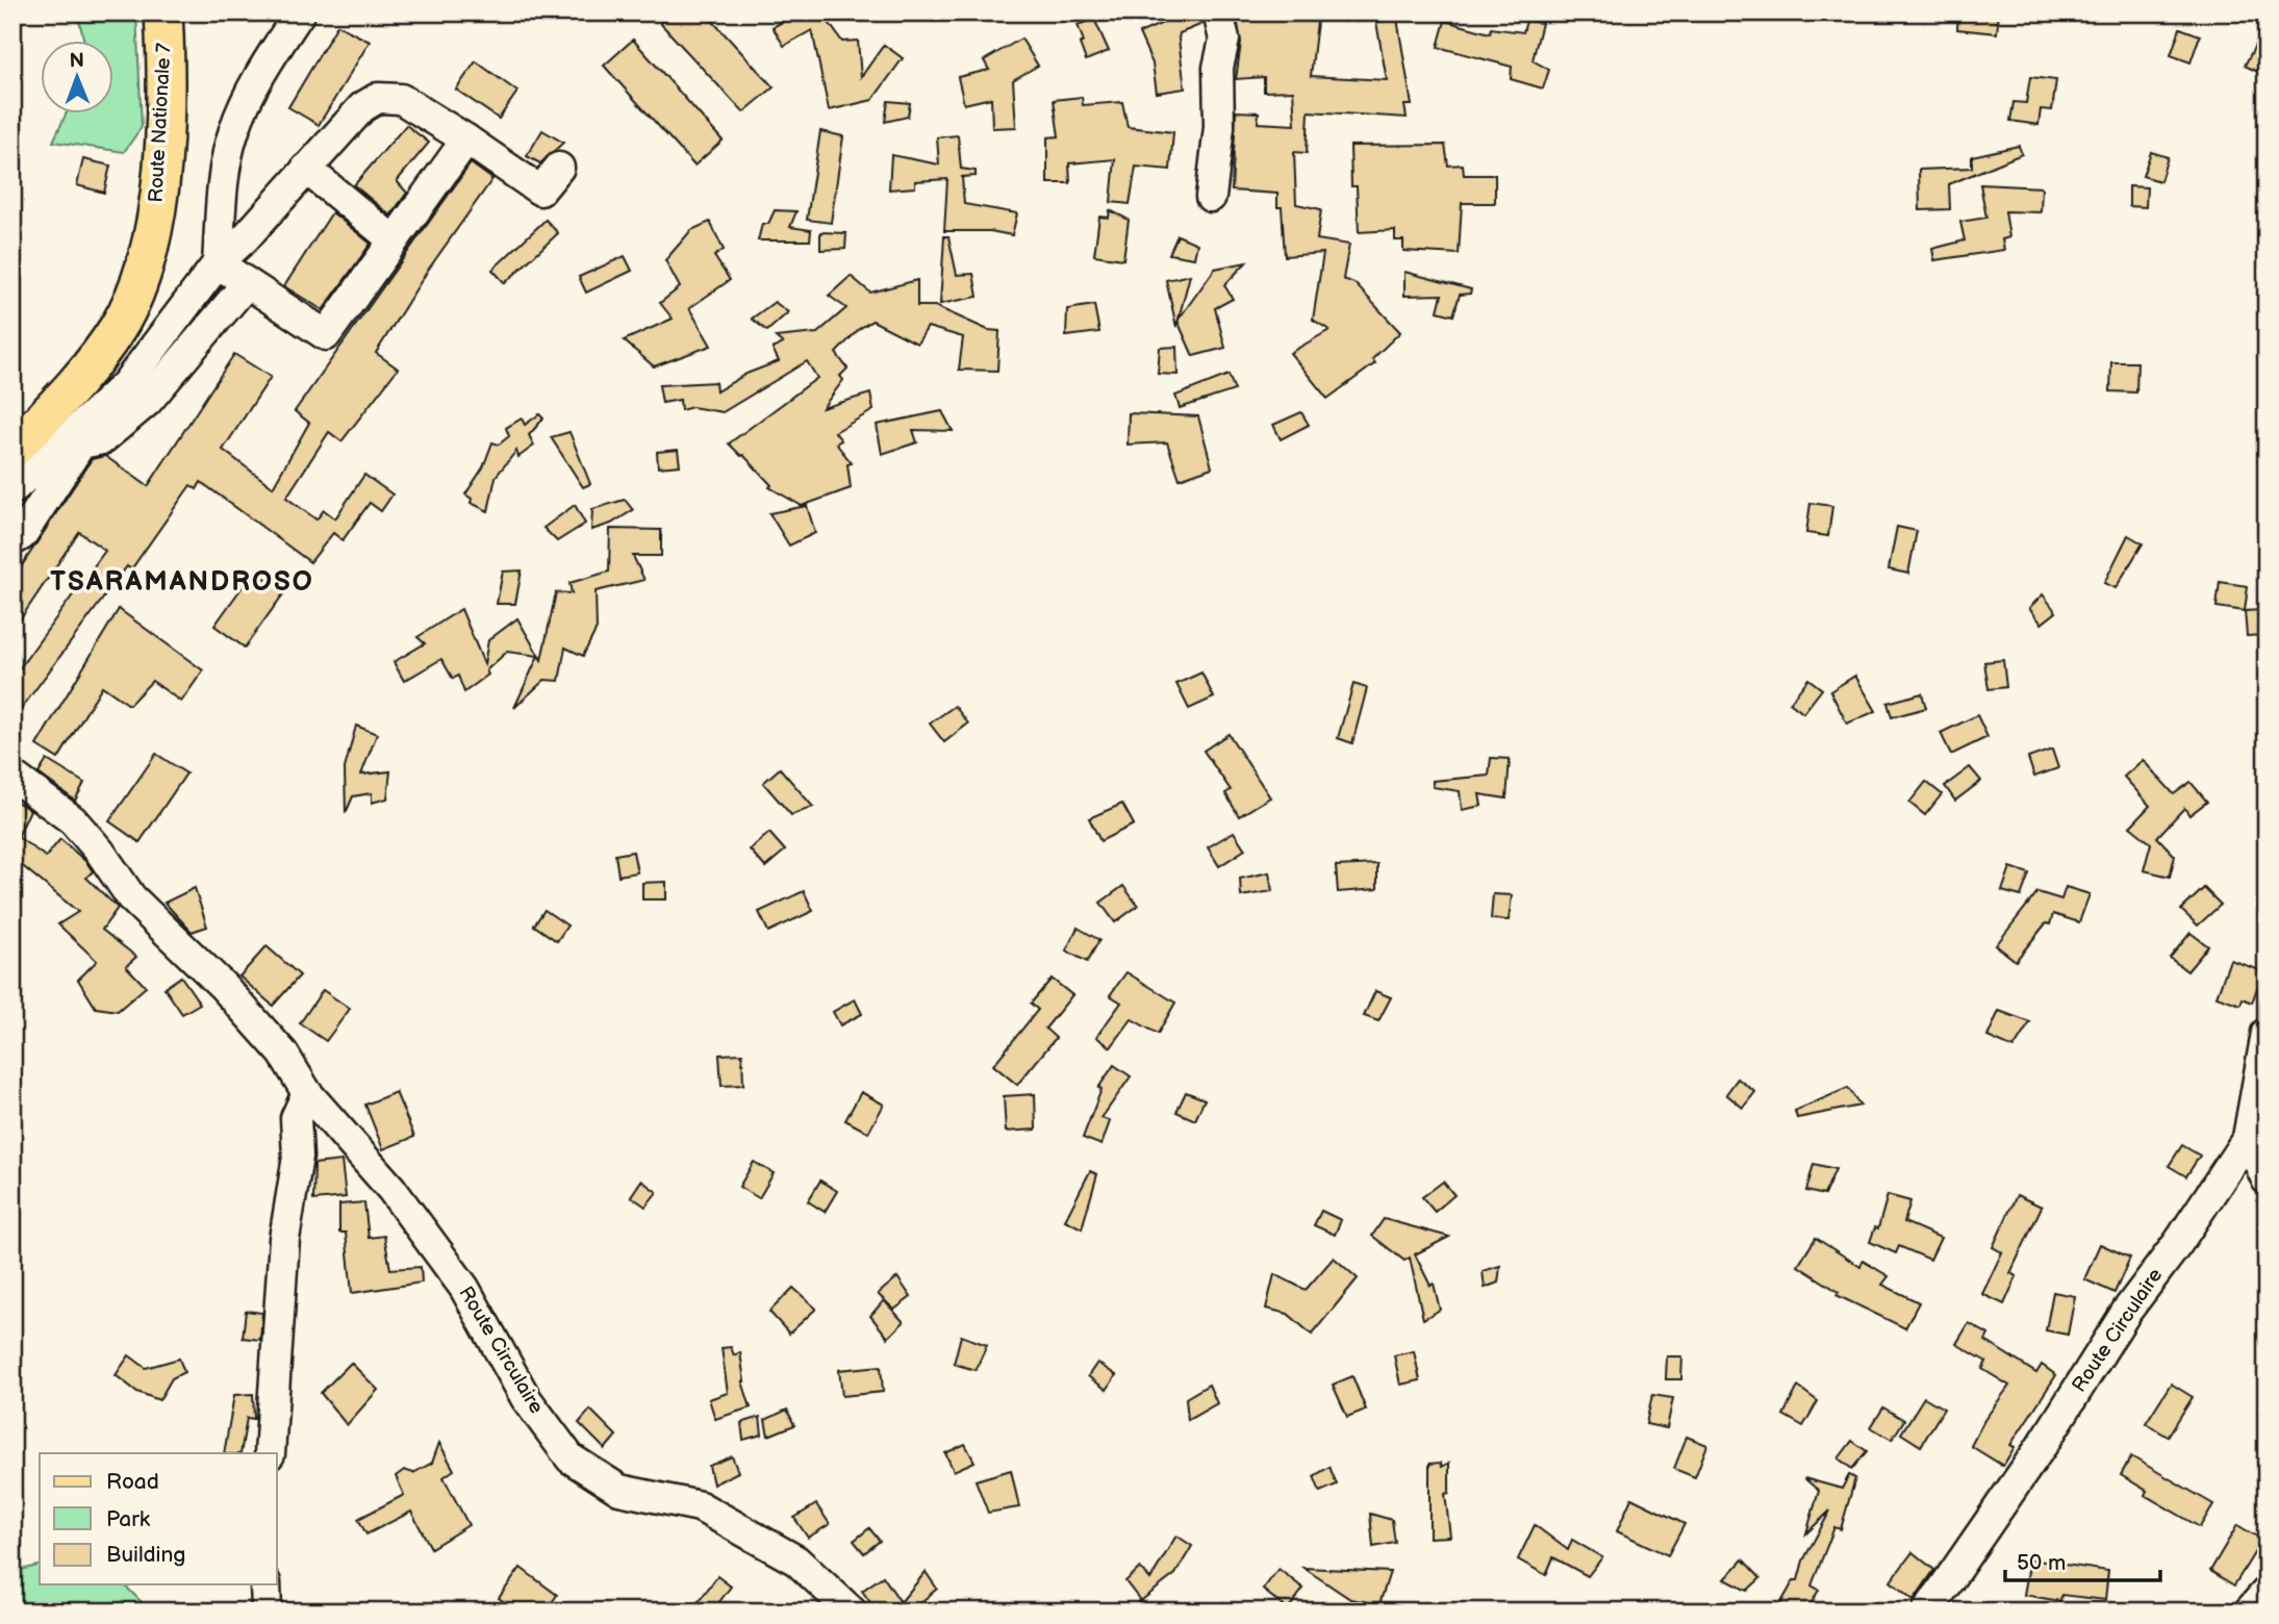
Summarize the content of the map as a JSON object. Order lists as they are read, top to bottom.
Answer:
{
  "streets": {
    "main road": ["Route Nationale 7"],
    "street": ["Route Circulaire"]
  },
  "districts": ["TSARAMANDROSO"],
  "legend": ["Road", "Park", "Building"],
  "scale_bar": "50 m",
  "north": "top"
}
